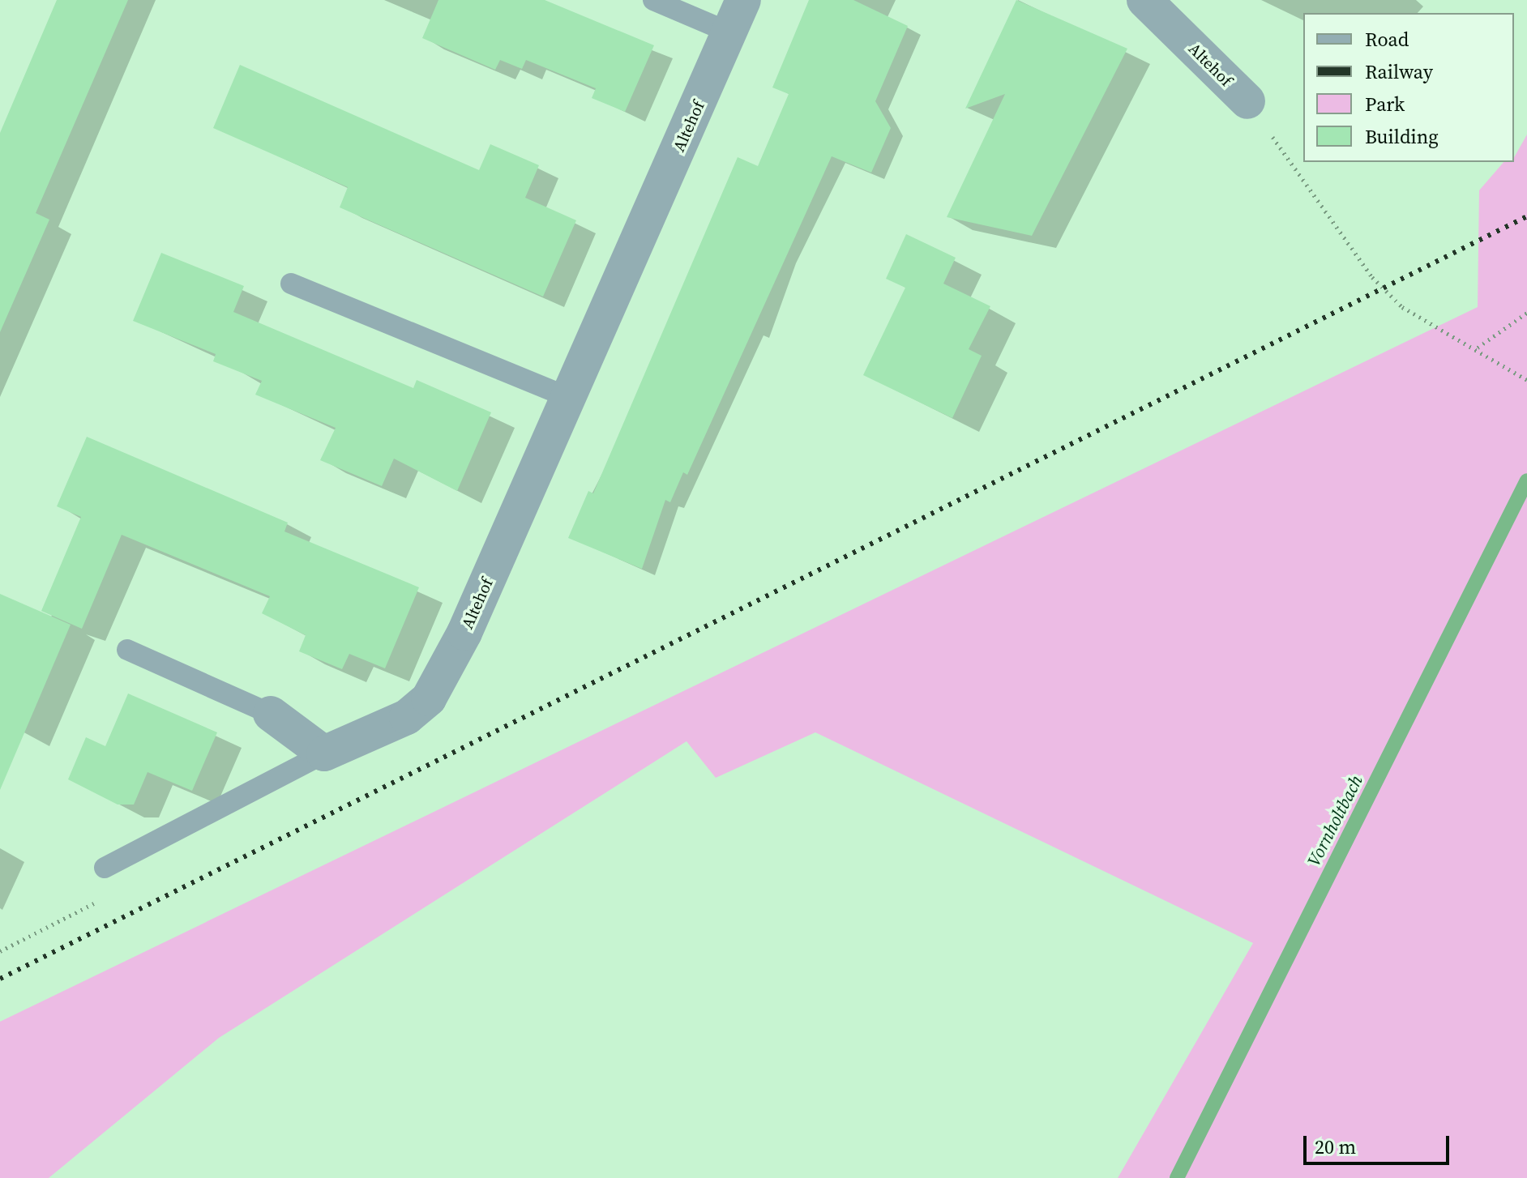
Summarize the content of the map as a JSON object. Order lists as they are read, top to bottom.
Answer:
{
  "streets": {
    "street": ["Altehof"]
  },
  "water": ["Vornholtbach"],
  "legend": [
    "Road",
    "Railway",
    "Park",
    "Building"
  ],
  "scale_bar": "20 m"
}
